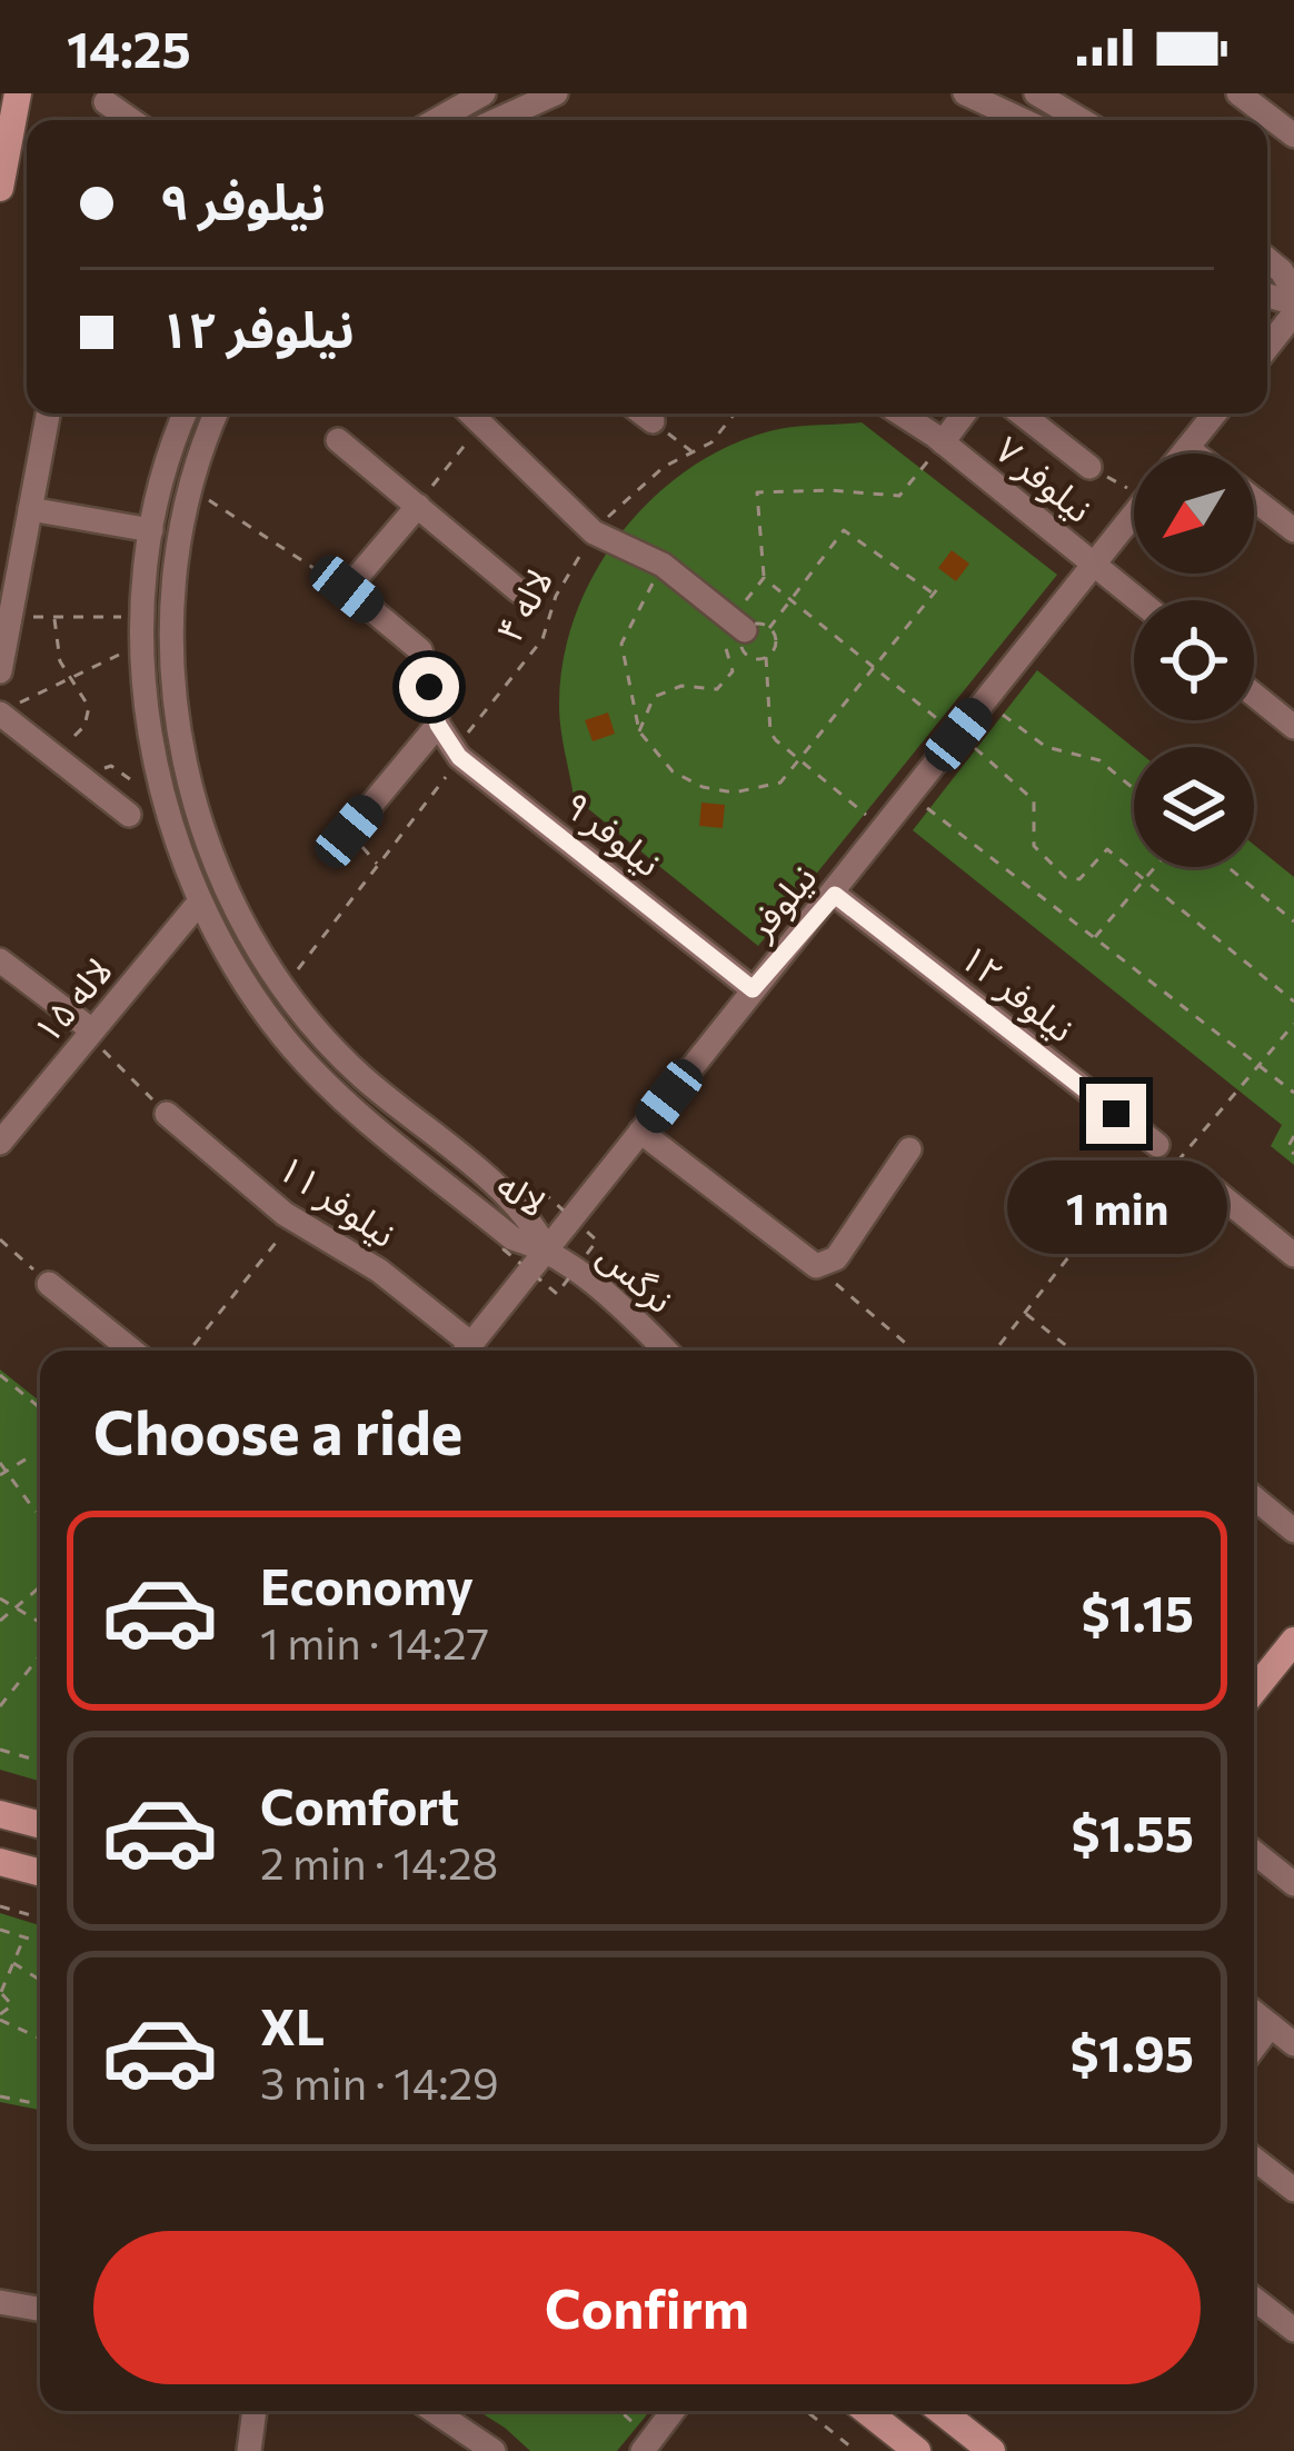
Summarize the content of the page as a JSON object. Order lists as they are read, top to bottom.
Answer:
{
  "streets": {
    "street": [
      "نیلوفر ۷",
      "نیلوفر ۹",
      "نیلوفر",
      "نیلوفر ۱۲",
      "لاله ۱۵",
      "لاله",
      "نیلوفر ۱۱",
      "نرگس"
    ],
    "path": ["لاله ۴"]
  },
  "crossings": [
    ["نیلوفر ۷", "نیلوفر"],
    ["لاله ۴", "نیلوفر ۹"],
    ["لاله ۴", "لاله"],
    ["نیلوفر ۹", "نیلوفر"],
    ["نیلوفر", "نیلوفر ۱۲"],
    ["نیلوفر", "لاله"],
    ["نیلوفر", "نرگس"],
    ["لاله ۱۵", "لاله"],
    ["لاله", "نرگس"]
  ],
  "north": "bottom left",
  "page": {
    "status": "14:25",
    "banner": ["نیلوفر ۹", "نیلوفر ۱۲"],
    "bubble": "1 min",
    "heading": "Choose a ride",
    "list": [
      {
        "name": "Economy",
        "note": "1 min · 14:27",
        "value": "$1.15"
      },
      {
        "name": "Comfort",
        "note": "2 min · 14:28",
        "value": "$1.55"
      },
      {
        "name": "XL",
        "note": "3 min · 14:29",
        "value": "$1.95"
      }
    ],
    "buttons": "Confirm"
  }
}
